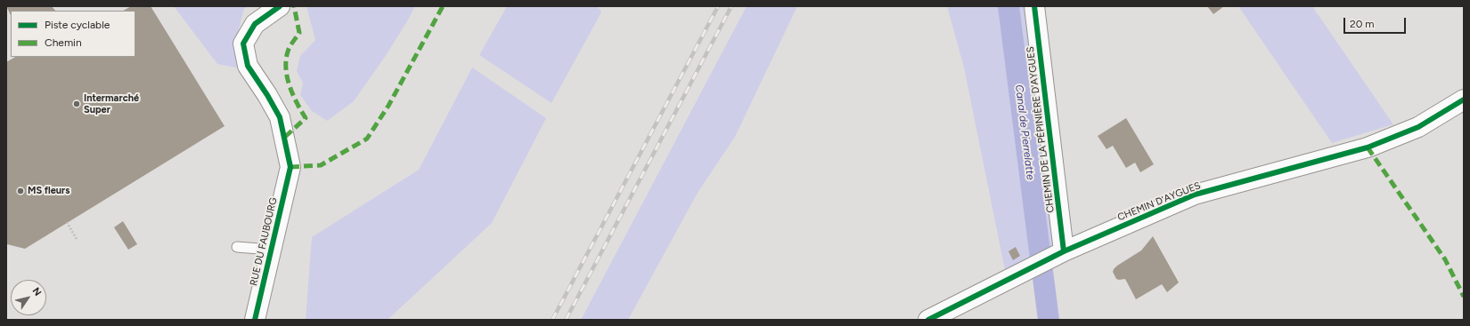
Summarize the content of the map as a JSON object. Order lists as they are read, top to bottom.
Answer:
{
  "streets": {
    "street": ["CHEMIN DE LA PÉPINIÈRE D'AYGUES", "CHEMIN D'AYGUES", "RUE DU FAUBOURG"]
  },
  "crossings": [
    ["CHEMIN DE LA PÉPINIÈRE D'AYGUES", "CHEMIN D'AYGUES"]
  ],
  "water": ["Canal de Pierrelatte"],
  "places": ["Intermarché Super", "MS fleurs"],
  "legend": ["Piste cyclable", "Chemin"],
  "scale_bar": "20 m",
  "north": "top right"
}
